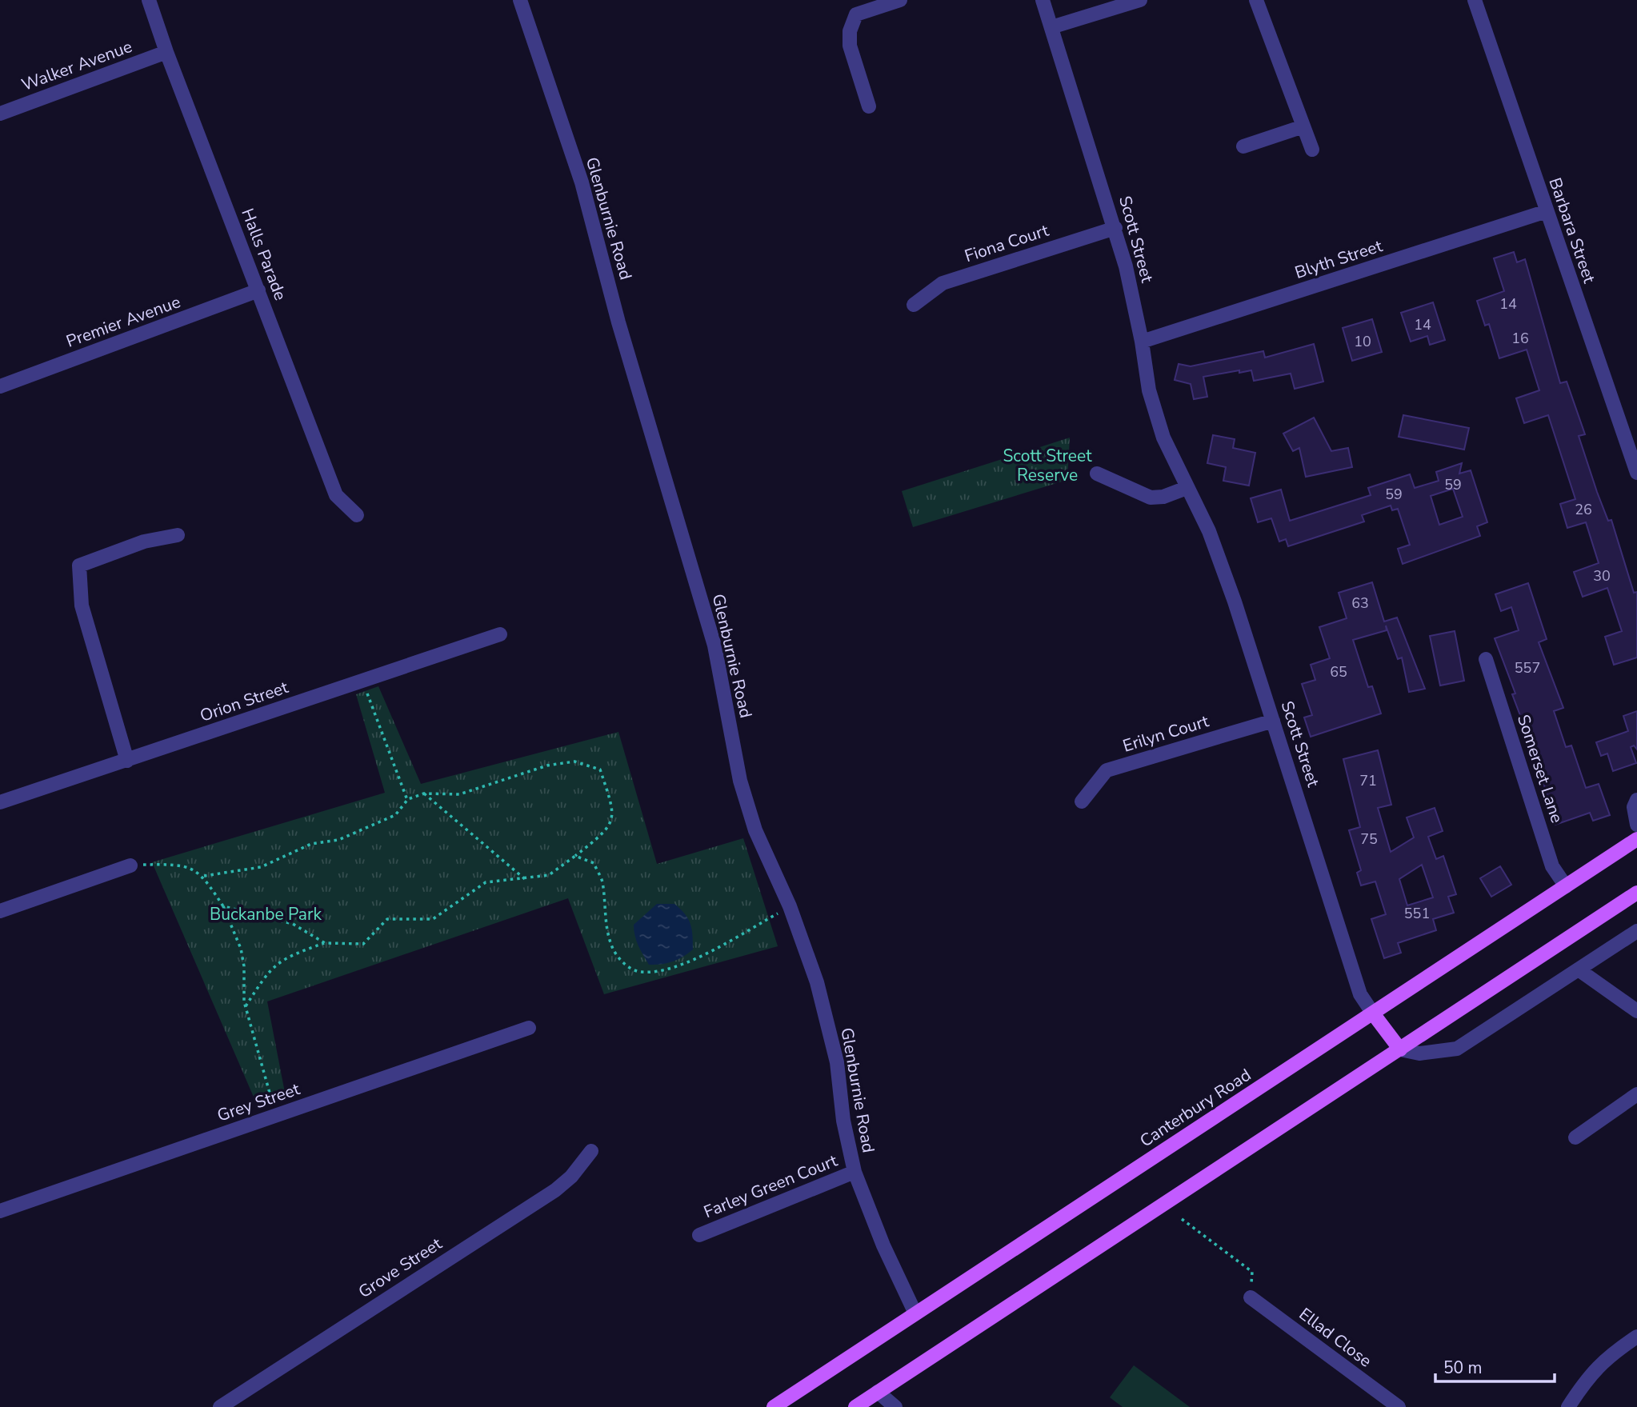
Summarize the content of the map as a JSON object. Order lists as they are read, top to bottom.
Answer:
{
  "streets": {
    "main road": ["Canterbury Road"],
    "street": [
      "Walker Avenue",
      "Glenburnie Road",
      "Barbara Street",
      "Scott Street",
      "Fiona Court",
      "Halls Parade",
      "Blyth Street",
      "Premier Avenue",
      "Orion Street",
      "Erilyn Court",
      "Somerset Lane",
      "Grey Street",
      "Farley Green Court",
      "Grove Street",
      "Ellad Close"
    ]
  },
  "crossings": [
    ["Walker Avenue", "Halls Parade"],
    ["Glenburnie Road", "Canterbury Road"],
    ["Glenburnie Road", "Farley Green Court"],
    ["Barbara Street", "Blyth Street"],
    ["Scott Street", "Fiona Court"],
    ["Scott Street", "Blyth Street"],
    ["Scott Street", "Erilyn Court"],
    ["Scott Street", "Canterbury Road"],
    ["Halls Parade", "Premier Avenue"],
    ["Somerset Lane", "Canterbury Road"]
  ],
  "parks": ["Scott Street Reserve", "Buckanbe Park"],
  "house_numbers": [
    "14",
    "14",
    "16",
    "10",
    "59",
    "59",
    "26",
    "30",
    "63",
    "557",
    "65",
    "71",
    "75",
    "551"
  ],
  "scale_bar": "50 m"
}
